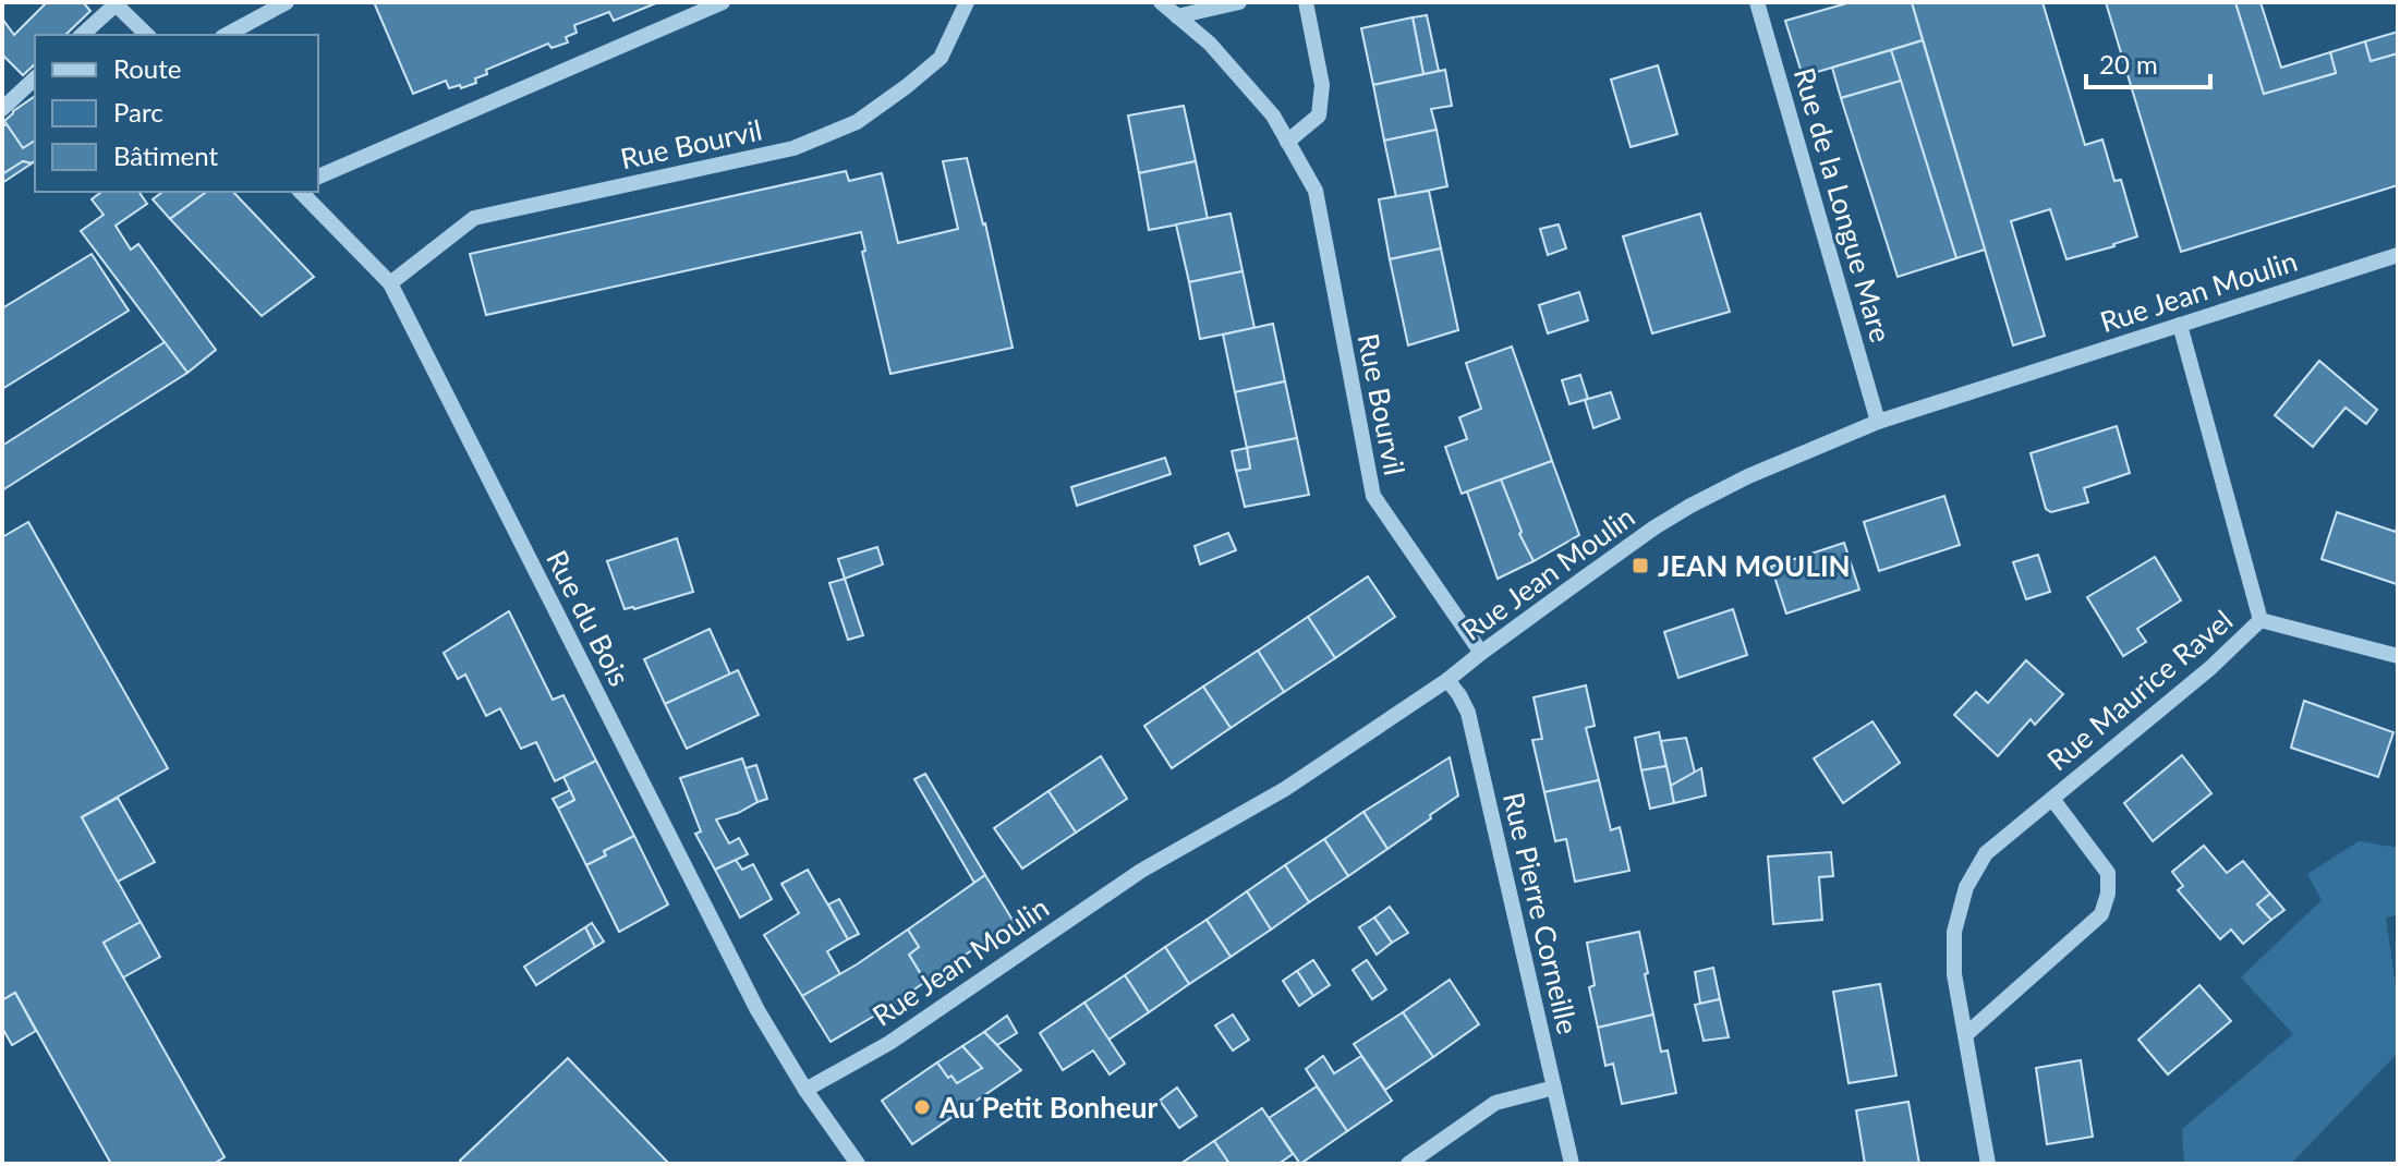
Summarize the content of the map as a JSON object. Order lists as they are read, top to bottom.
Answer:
{
  "streets": {
    "street": [
      "Rue Bourvil",
      "Rue de la Longue Mare",
      "Rue Jean Moulin",
      "Rue du Bois",
      "Rue Maurice Ravel",
      "Rue Pierre Corneille"
    ]
  },
  "crossings": [
    ["Rue Bourvil", "Rue Jean Moulin"],
    ["Rue Bourvil", "Rue du Bois"],
    ["Rue de la Longue Mare", "Rue Jean Moulin"],
    ["Rue Jean Moulin", "Rue du Bois"],
    ["Rue Jean Moulin", "Rue Pierre Corneille"]
  ],
  "places": {
    "transit": ["JEAN MOULIN"],
    "other": ["Au Petit Bonheur"]
  },
  "legend": ["Route", "Parc", "Bâtiment"],
  "scale_bar": "20 m"
}
